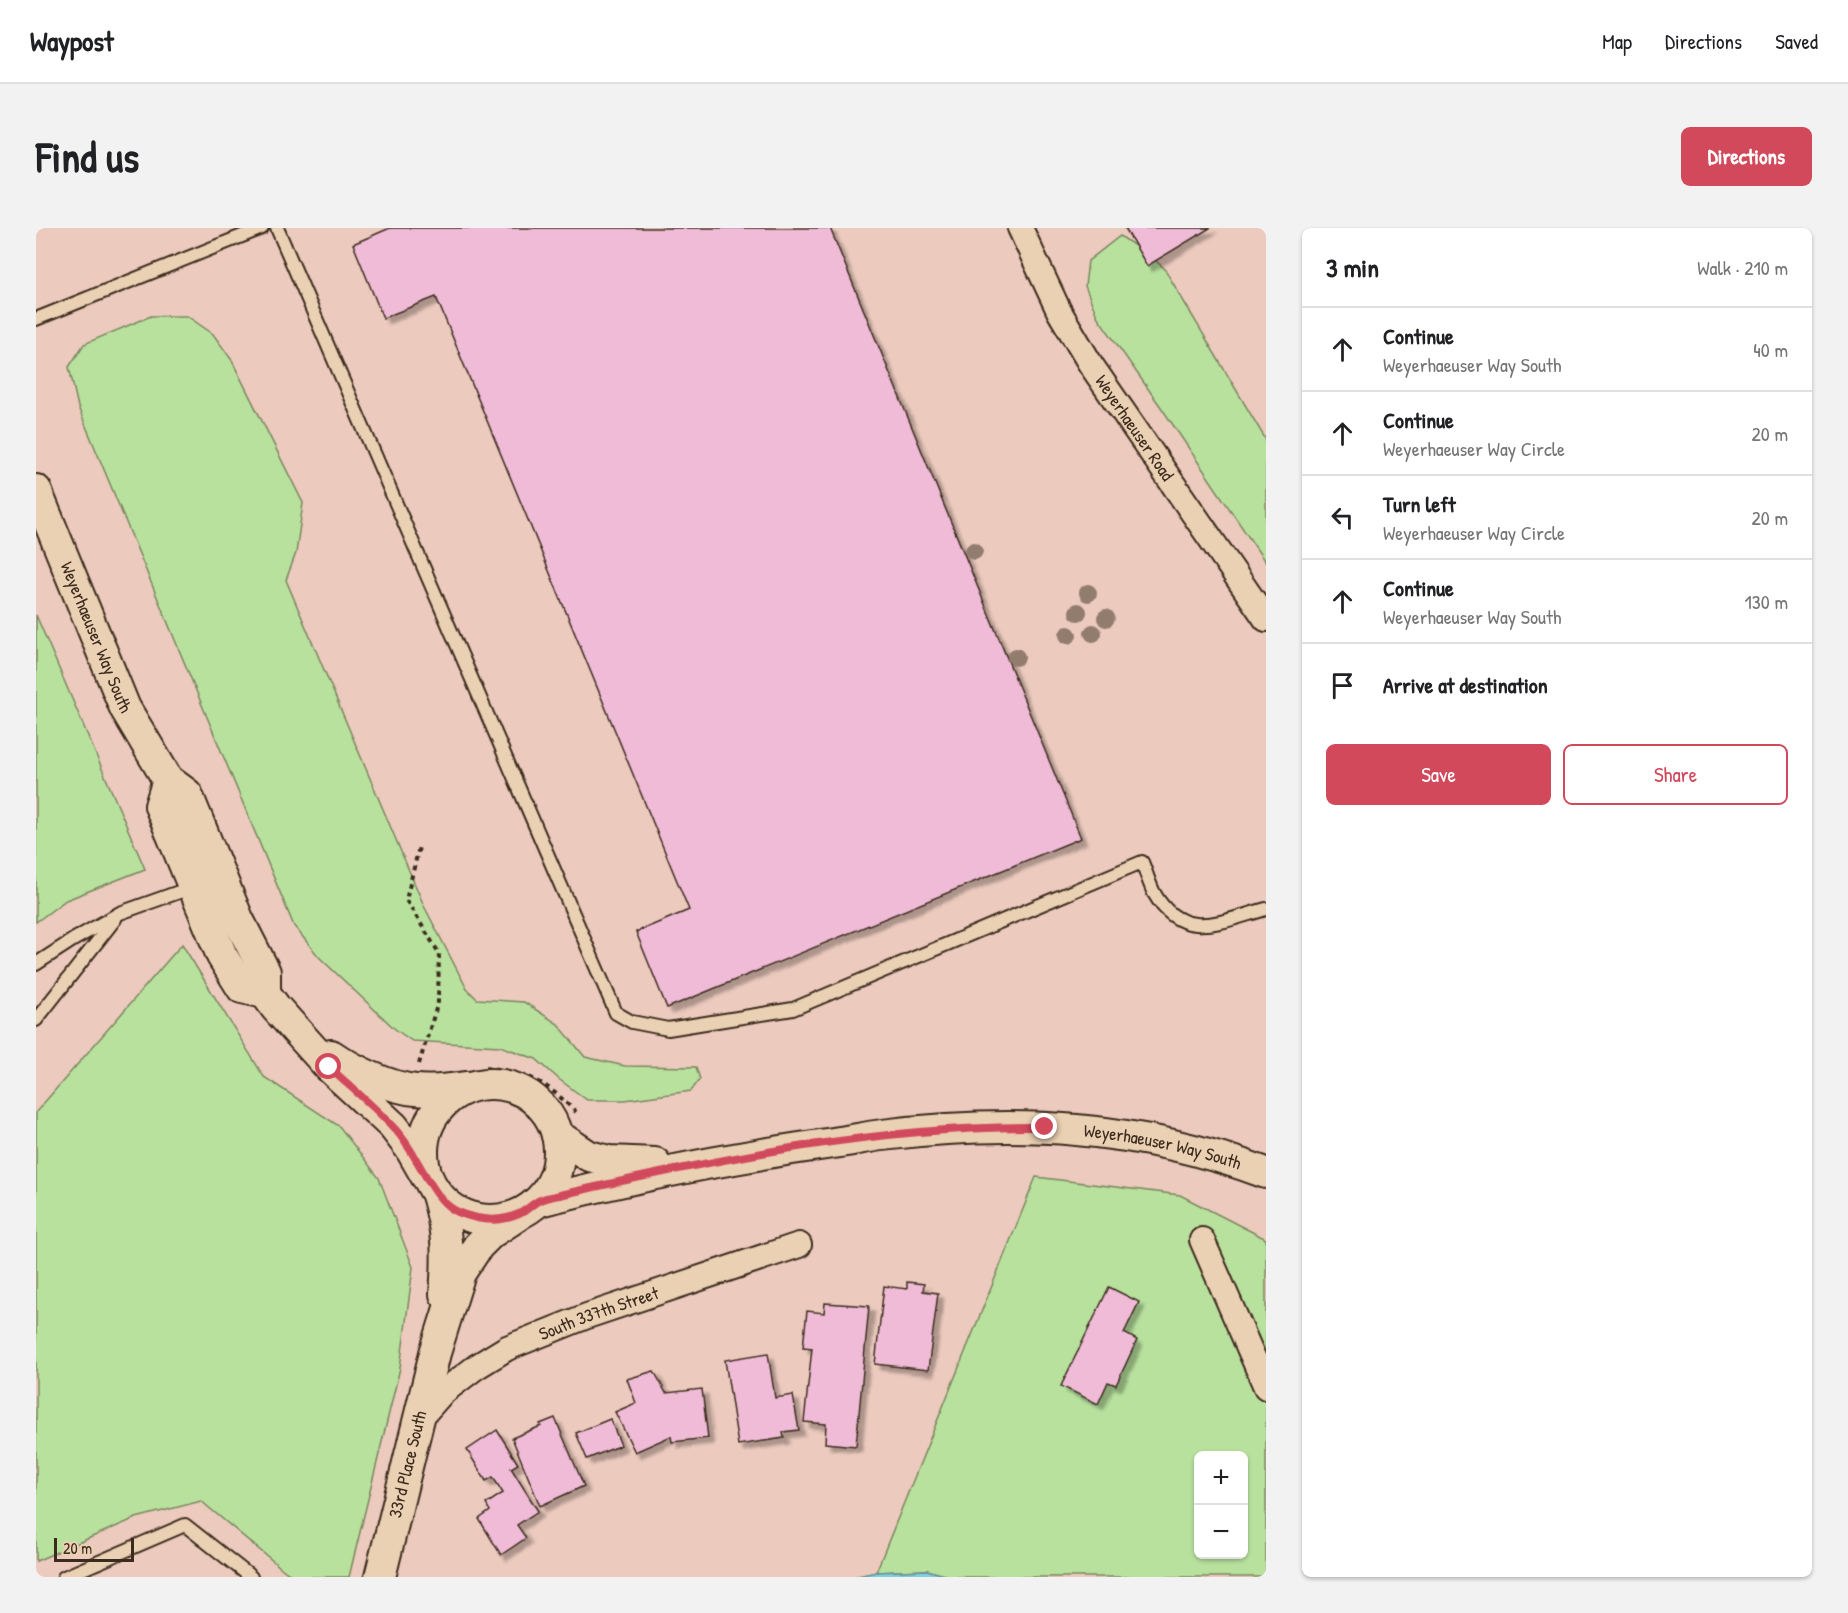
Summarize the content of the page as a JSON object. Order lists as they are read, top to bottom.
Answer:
{
  "streets": {
    "street": [
      "Weyerhaeuser Road",
      "Weyerhaeuser Way South",
      "South 337th Street",
      "33rd Place South"
    ]
  },
  "crossings": [
    ["Weyerhaeuser Way South", "33rd Place South"],
    ["South 337th Street", "33rd Place South"]
  ],
  "scale_bar": "20 m",
  "page": {
    "header": "Waypost",
    "nav": ["Map", "Directions", "Saved"],
    "buttons": [
      "Directions",
      ["Save", "Share"]
    ],
    "title": "Find us",
    "heading": ["3 min", "Walk · 210 m"],
    "list": [
      ["Continue", "Weyerhaeuser Way South", "40 m"],
      ["Continue", "Weyerhaeuser Way Circle", "20 m"],
      ["Turn left", "Weyerhaeuser Way Circle", "20 m"],
      ["Continue", "Weyerhaeuser Way South", "130 m"],
      "Arrive at destination"
    ],
    "map_buttons": ["+", "−"],
    "scale": "20 m"
  }
}
